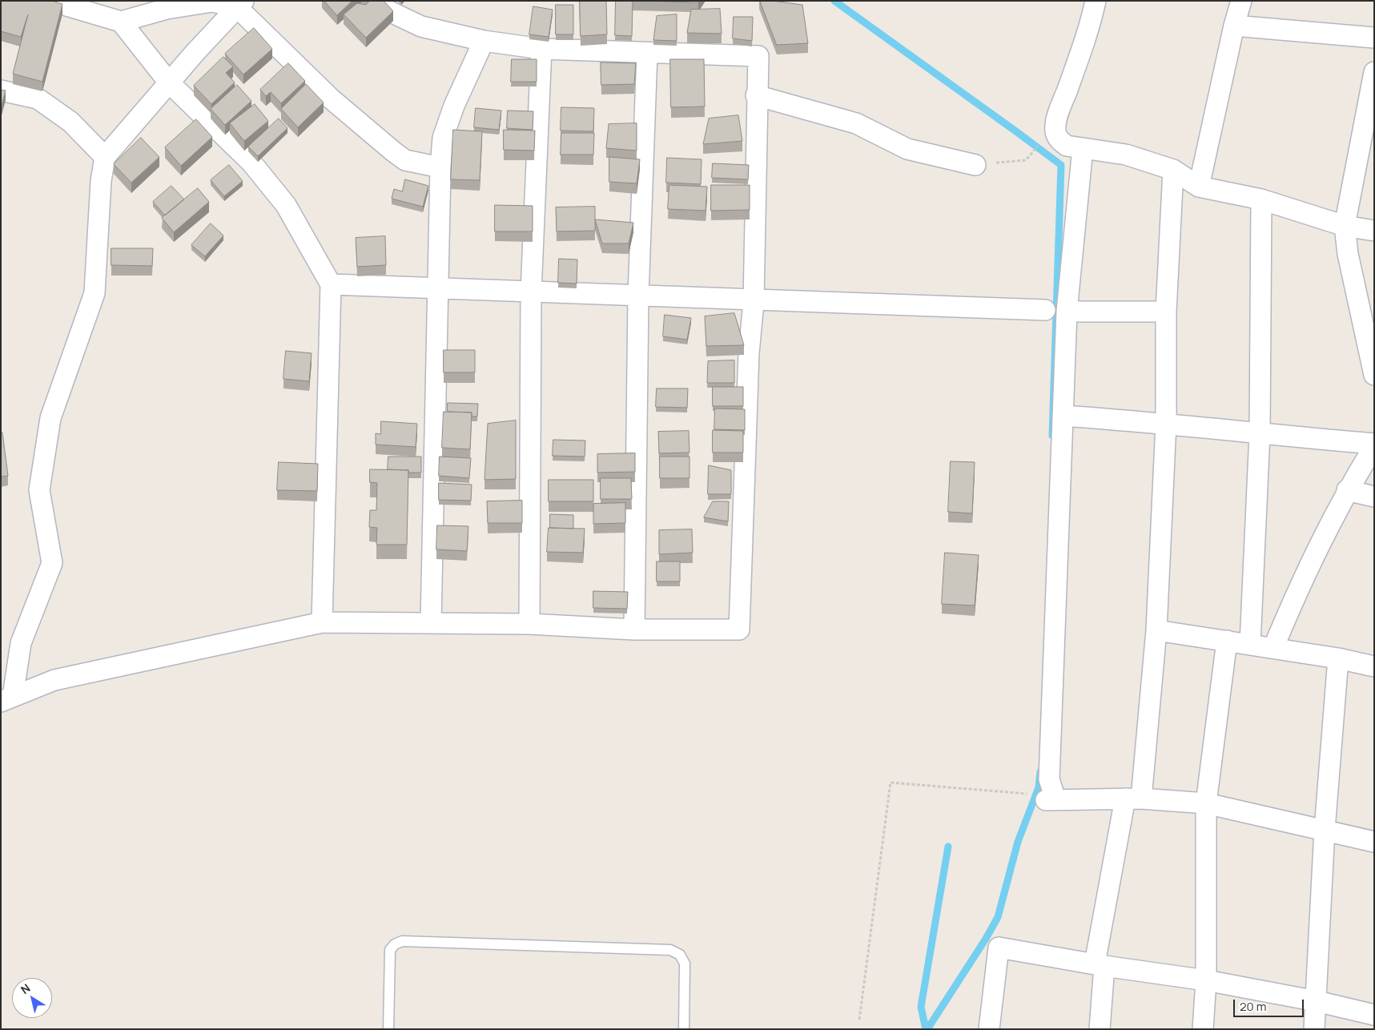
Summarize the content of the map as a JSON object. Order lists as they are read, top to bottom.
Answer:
{
  "scale_bar": "20 m",
  "north": "top left"
}
